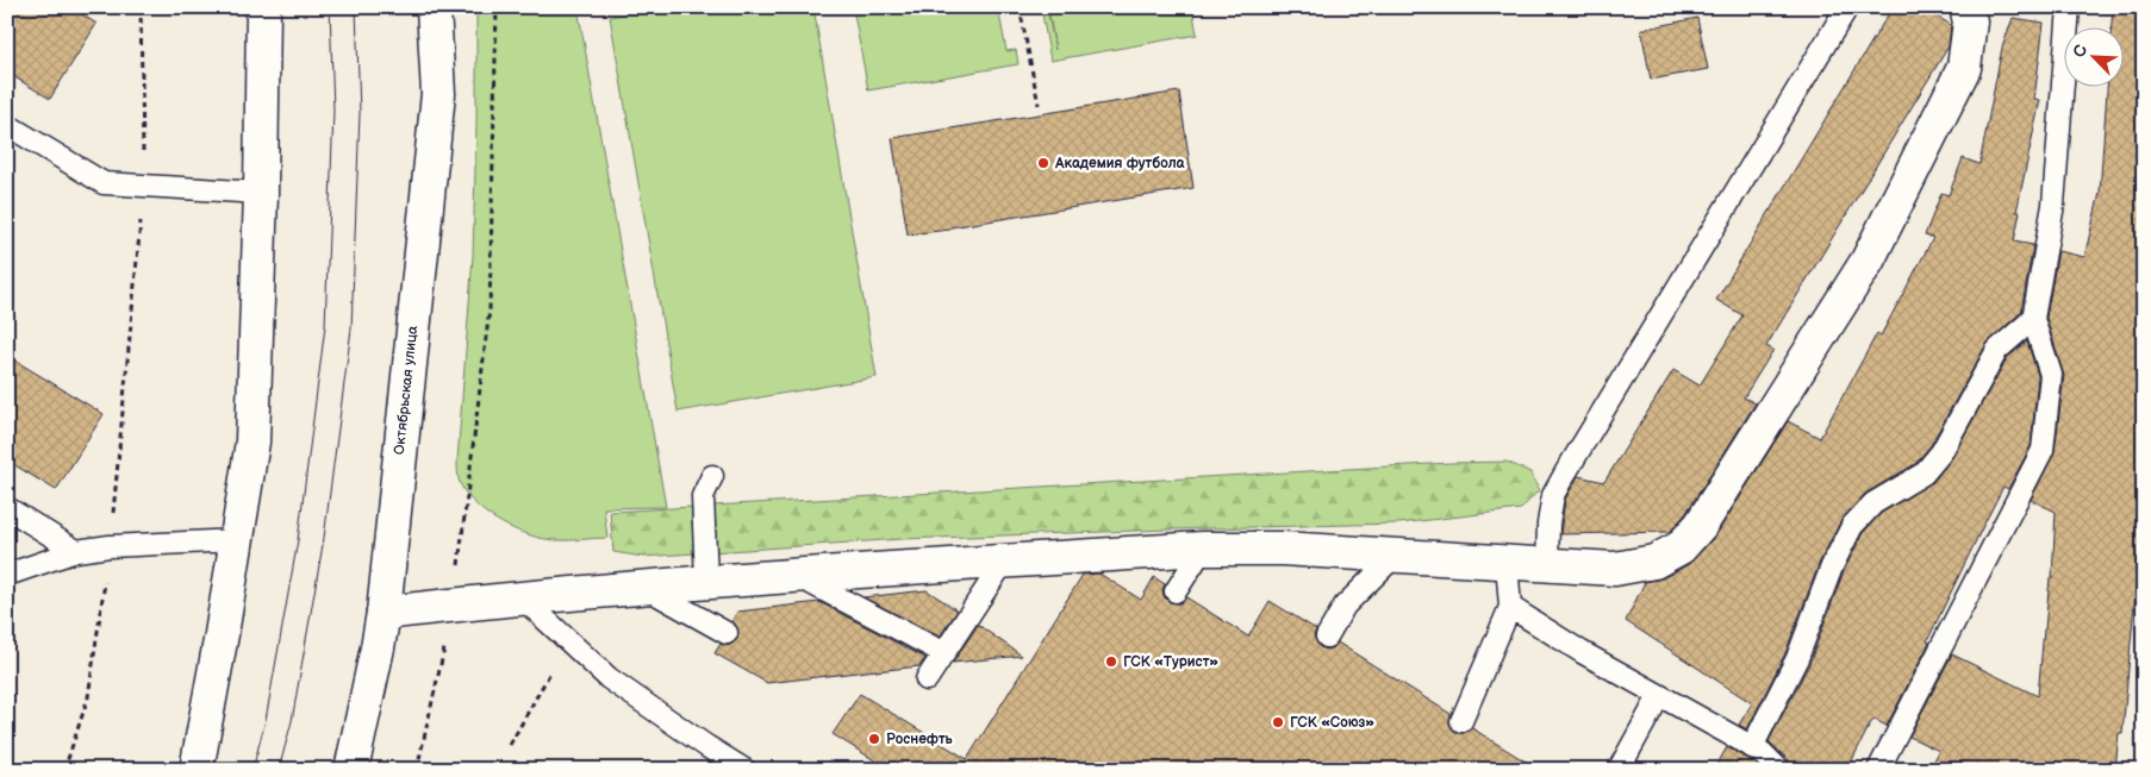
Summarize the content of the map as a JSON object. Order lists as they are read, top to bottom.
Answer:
{
  "streets": {
    "street": ["Октябрьская улица"]
  },
  "places": [
    "Академия футбола",
    "ГСК «Турист»",
    "ГСК «Союз»",
    "Роснефть"
  ],
  "north": "top left"
}
